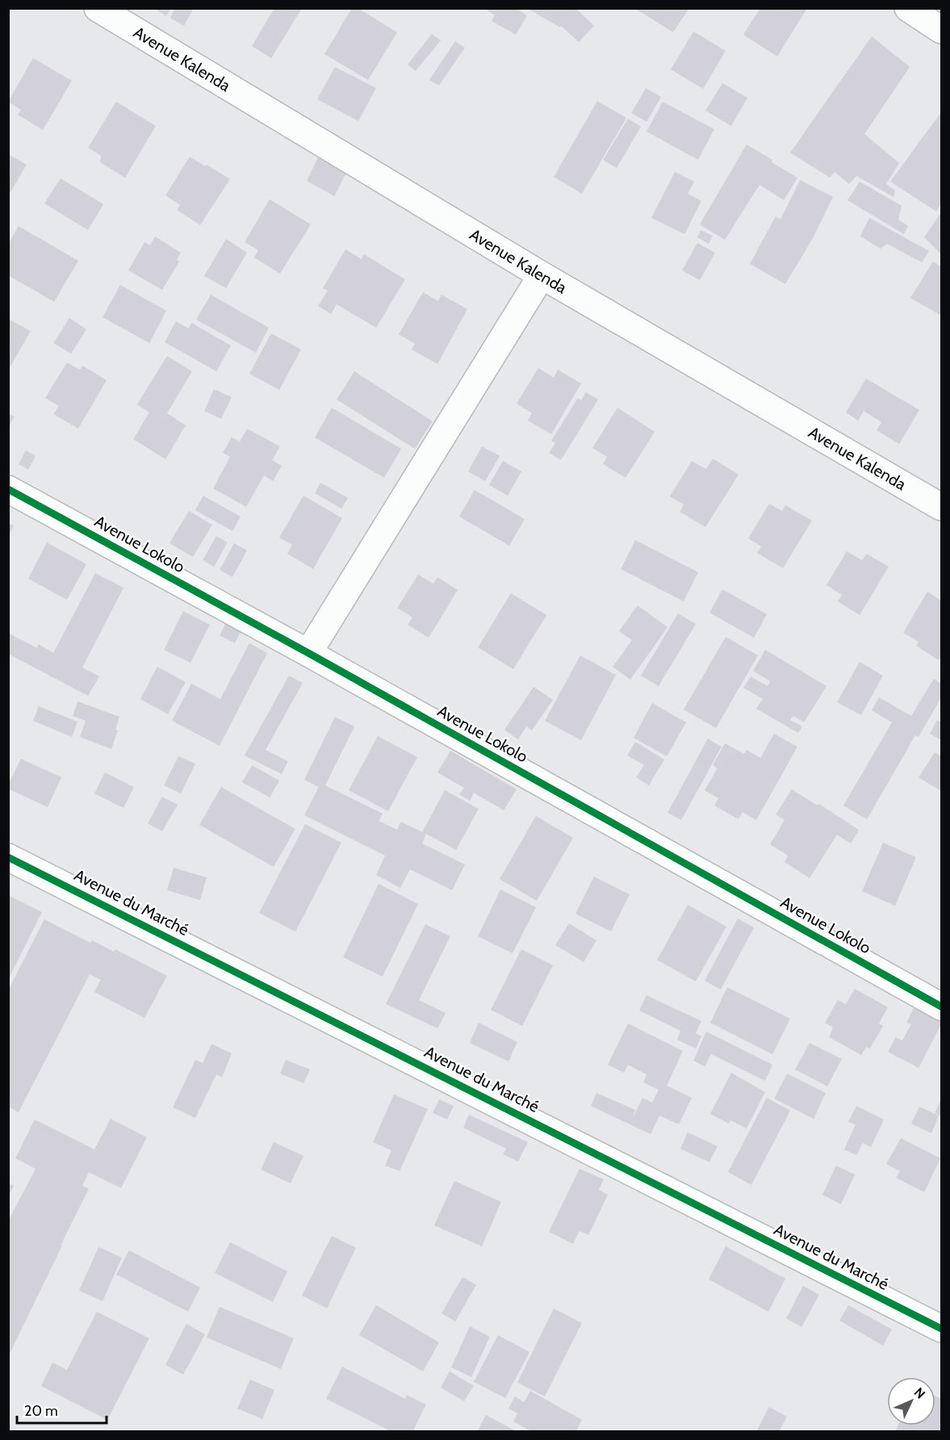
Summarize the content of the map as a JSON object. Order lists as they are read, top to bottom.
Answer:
{
  "streets": {
    "street": ["Avenue Kalenda", "Avenue Lokolo", "Avenue du Marché"]
  },
  "scale_bar": "20 m",
  "north": "top right"
}
